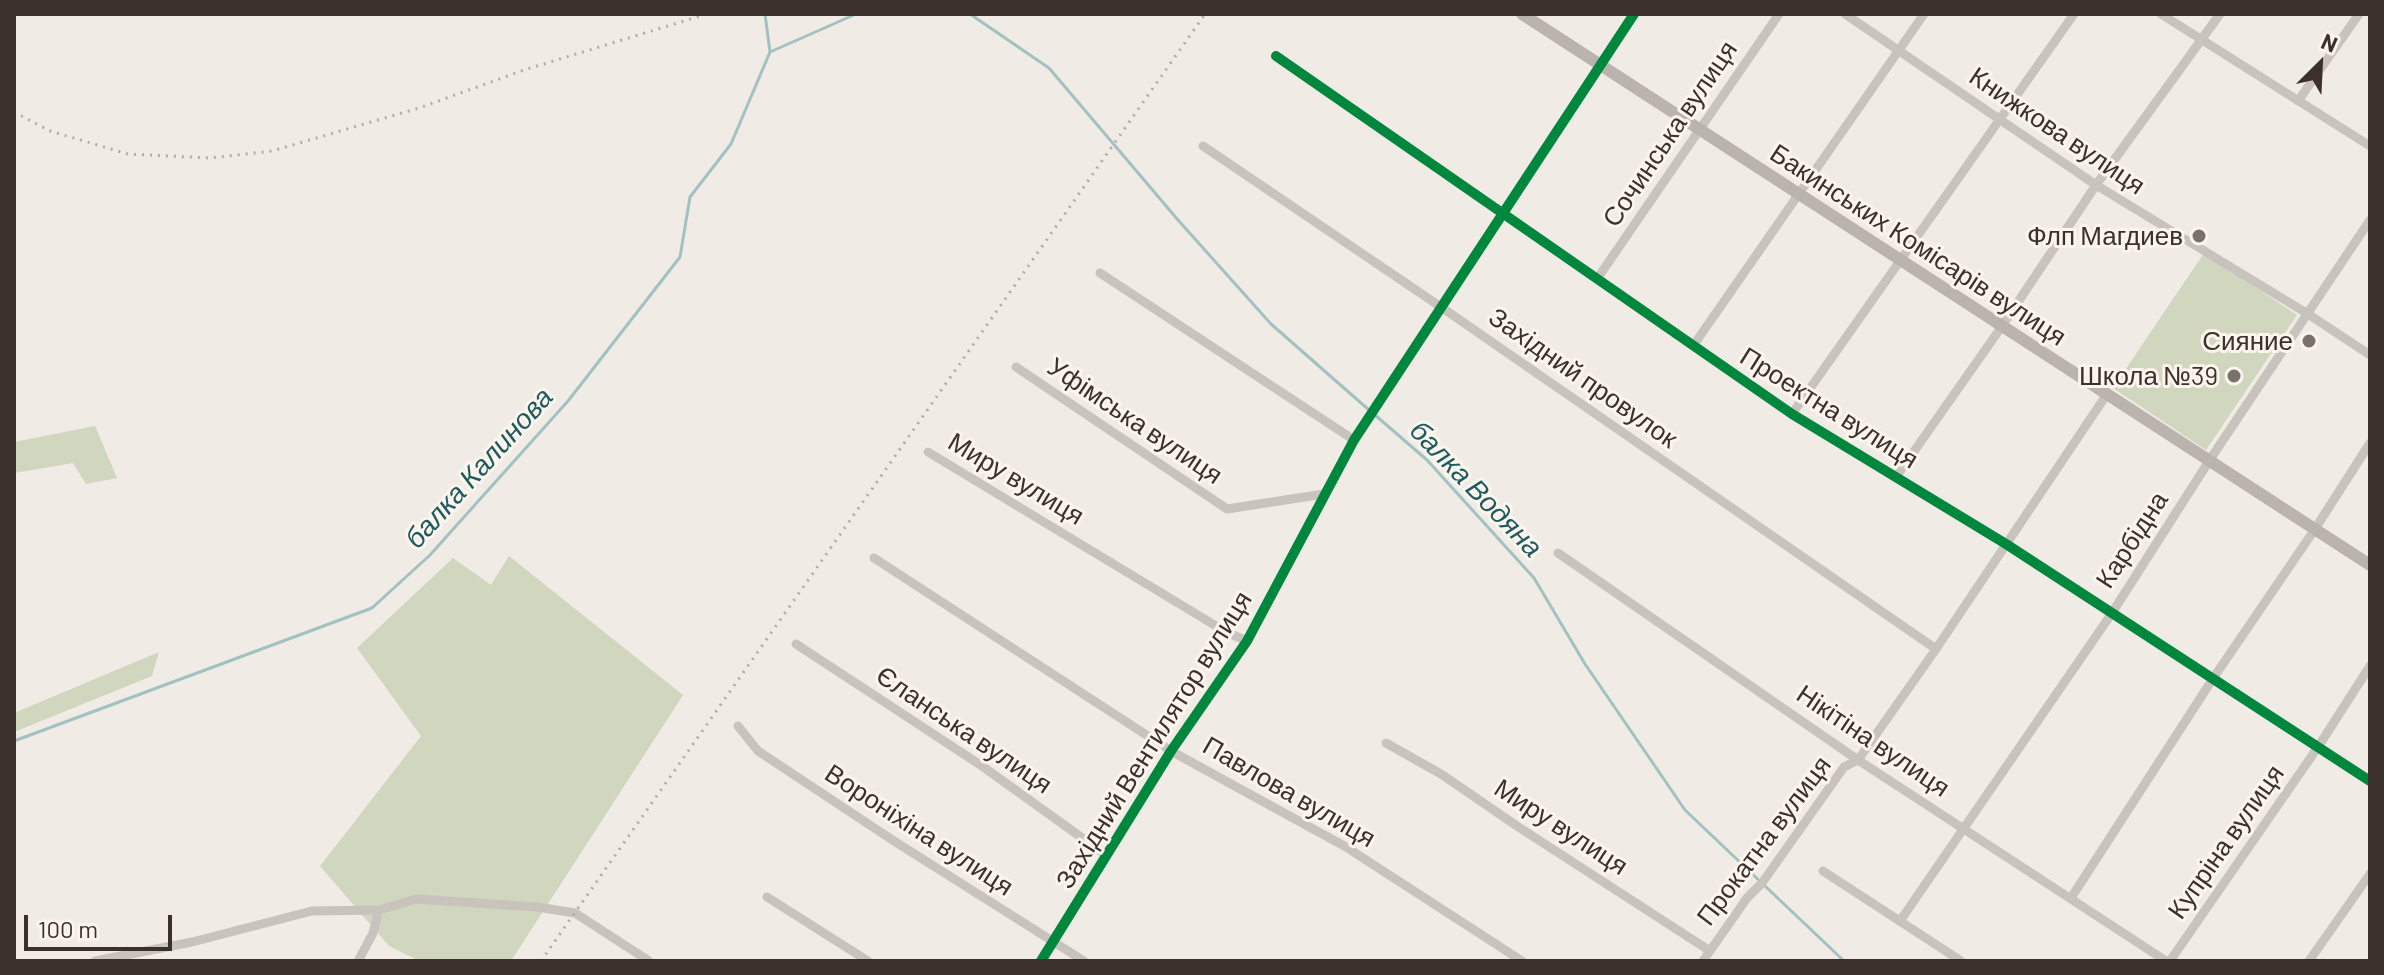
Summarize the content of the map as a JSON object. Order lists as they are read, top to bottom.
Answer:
{
  "streets": {
    "street": [
      "Книжкова вулиця",
      "Сочинська вулиця",
      "Бакинських Комісарів вулиця",
      "Західний провулок",
      "Проектна вулиця",
      "Уфімська вулиця",
      "Миру вулиця",
      "Карбідна",
      "Єланська вулиця",
      "Західний Вентилятор вулиця",
      "Нікітіна вулиця",
      "Павлова вулиця",
      "Вороніхіна вулиця",
      "Прокатна вулиця",
      "Купріна вулиця"
    ]
  },
  "crossings": [
    ["Книжкова вулиця", "Карбідна"],
    ["Сочинська вулиця", "Бакинських Комісарів вулиця"],
    ["Сочинська вулиця", "Проектна вулиця"],
    ["Бакинських Комісарів вулиця", "Карбідна"],
    ["Бакинських Комісарів вулиця", "Західний Вентилятор вулиця"],
    ["Бакинських Комісарів вулиця", "Прокатна вулиця"],
    ["Західний провулок", "Західний Вентилятор вулиця"],
    ["Західний провулок", "Прокатна вулиця"],
    ["Проектна вулиця", "Карбідна"],
    ["Проектна вулиця", "Західний Вентилятор вулиця"],
    ["Проектна вулиця", "Прокатна вулиця"],
    ["Проектна вулиця", "Купріна вулиця"],
    ["Уфімська вулиця", "Західний Вентилятор вулиця"],
    ["Миру вулиця", "Західний Вентилятор вулиця"],
    ["Миру вулиця", "Прокатна вулиця"],
    ["Карбідна", "Нікітіна вулиця"],
    ["Єланська вулиця", "Західний Вентилятор вулиця"],
    ["Західний Вентилятор вулиця", "Павлова вулиця"],
    ["Західний Вентилятор вулиця", "Вороніхіна вулиця"],
    ["Нікітіна вулиця", "Прокатна вулиця"],
    ["Нікітіна вулиця", "Купріна вулиця"]
  ],
  "water": ["балка Калинова", "балка Водяна"],
  "places": ["Флп Магдиев", "Сияние", "Школа №39"],
  "scale_bar": "100 m",
  "north": "top right"
}
